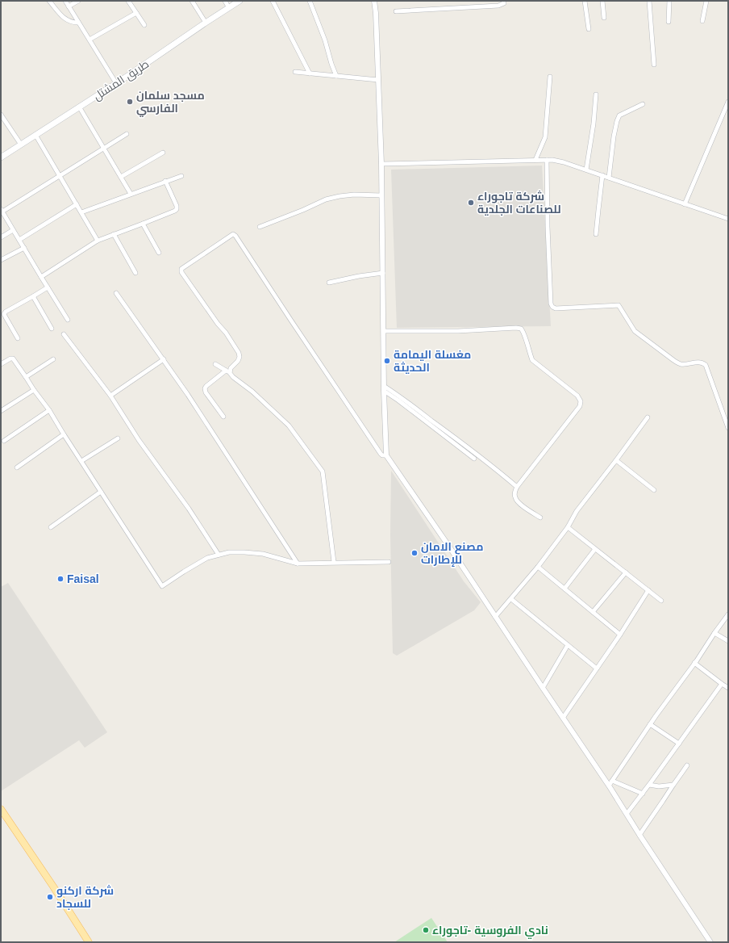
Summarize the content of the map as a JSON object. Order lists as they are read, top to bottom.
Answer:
{
  "streets": {
    "main road": ["طريق المشتل"]
  },
  "places": [
    "مسجد سلمان الفارسي",
    "شركة تاجوراء للصناعات الجلدية",
    "مغسلة اليمامة الحديثة",
    "مصنع الامان للإطارات",
    "Faisal",
    "شركة اركنو للسجاد",
    "نادي الفروسية -تاجوراء"
  ]
}
